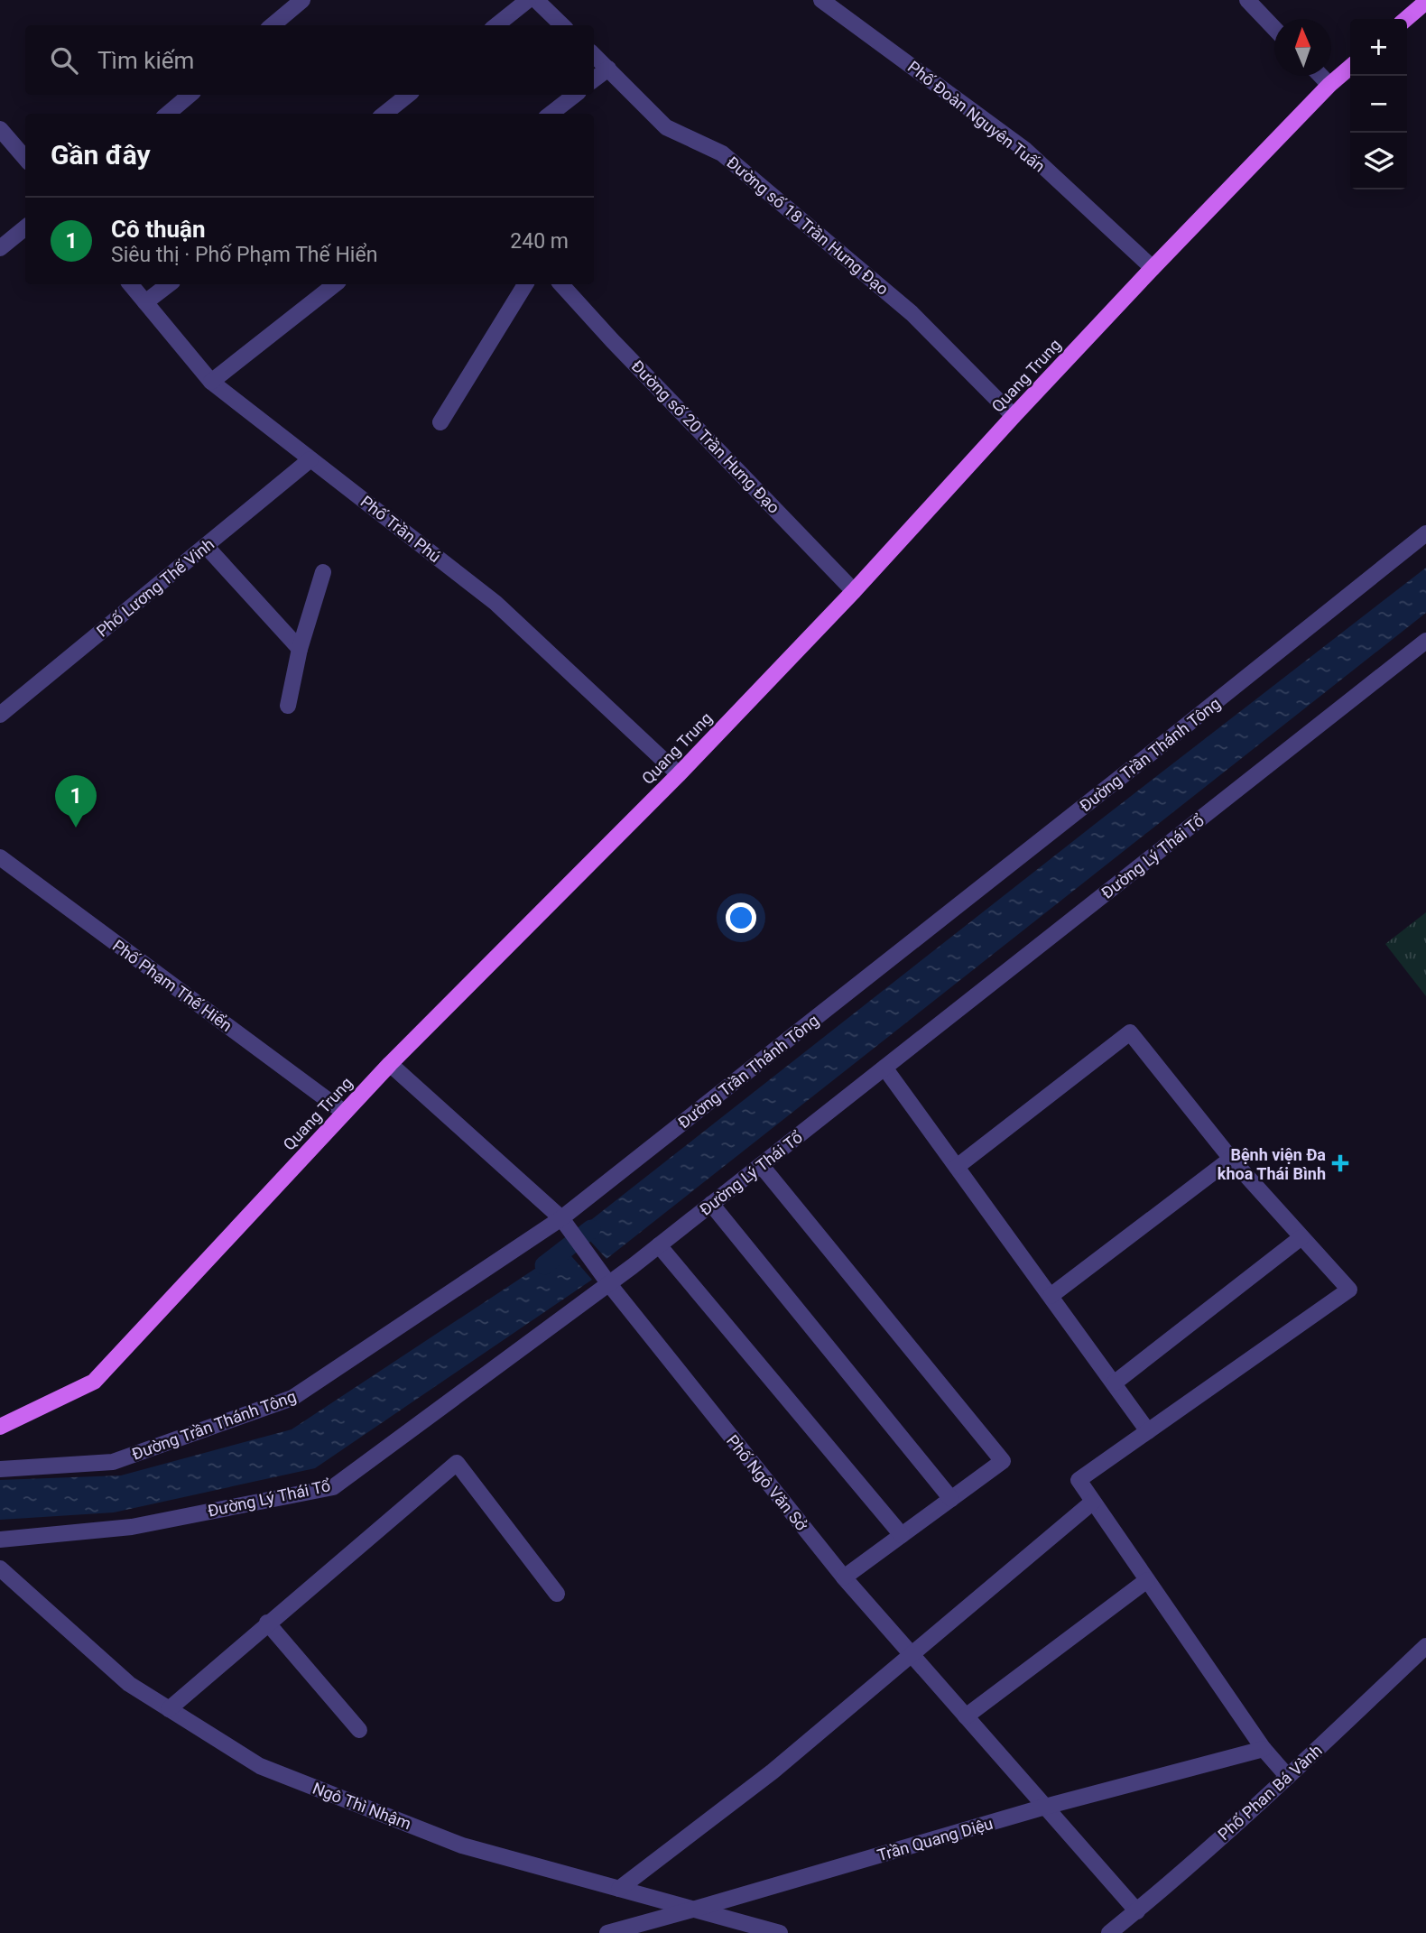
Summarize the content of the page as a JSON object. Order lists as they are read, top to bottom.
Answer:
{
  "streets": {
    "main road": ["Quang Trung"],
    "street": [
      "Phố Đoàn Nguyên Tuấn",
      "Đường số 18 Trần Hưng Đạo",
      "Đường số 20 Trần Hưng Đạo",
      "Phố Trần Phú",
      "Phố Lương Thế Vinh",
      "Đường Trần Thánh Tông",
      "Đường Lý Thái Tổ",
      "Phố Phạm Thế Hiển",
      "Phố Ngô Văn Sở",
      "Phố Phan Bá Vành",
      "Ngô Thì Nhậm",
      "Trần Quang Diệu"
    ]
  },
  "crossings": [
    ["Phố Đoàn Nguyên Tuấn", "Quang Trung"],
    ["Đường số 18 Trần Hưng Đạo", "Quang Trung"],
    ["Quang Trung", "Đường số 20 Trần Hưng Đạo"],
    ["Quang Trung", "Phố Trần Phú"],
    ["Quang Trung", "Phố Phạm Thế Hiển"],
    ["Quang Trung", "Phố Ngô Văn Sở"],
    ["Phố Trần Phú", "Phố Lương Thế Vinh"],
    ["Đường Trần Thánh Tông", "Phố Ngô Văn Sở"],
    ["Đường Lý Thái Tổ", "Phố Ngô Văn Sở"],
    ["Phố Ngô Văn Sở", "Phố Phan Bá Vành"],
    ["Phố Ngô Văn Sở", "Trần Quang Diệu"],
    ["Ngô Thì Nhậm", "Trần Quang Diệu"]
  ],
  "places": {
    "health": ["Bệnh viện Đa khoa Thái Bình"]
  },
  "north": "top",
  "page": {
    "map_buttons": ["+", "−"],
    "search": "Tìm kiếm",
    "heading": "Gần đây",
    "list": [
      {
        "mark": "1",
        "name": "Cô thuận",
        "note": "Siêu thị · Phố Phạm Thế Hiển",
        "value": "240 m"
      }
    ],
    "pins": "1"
  }
}
